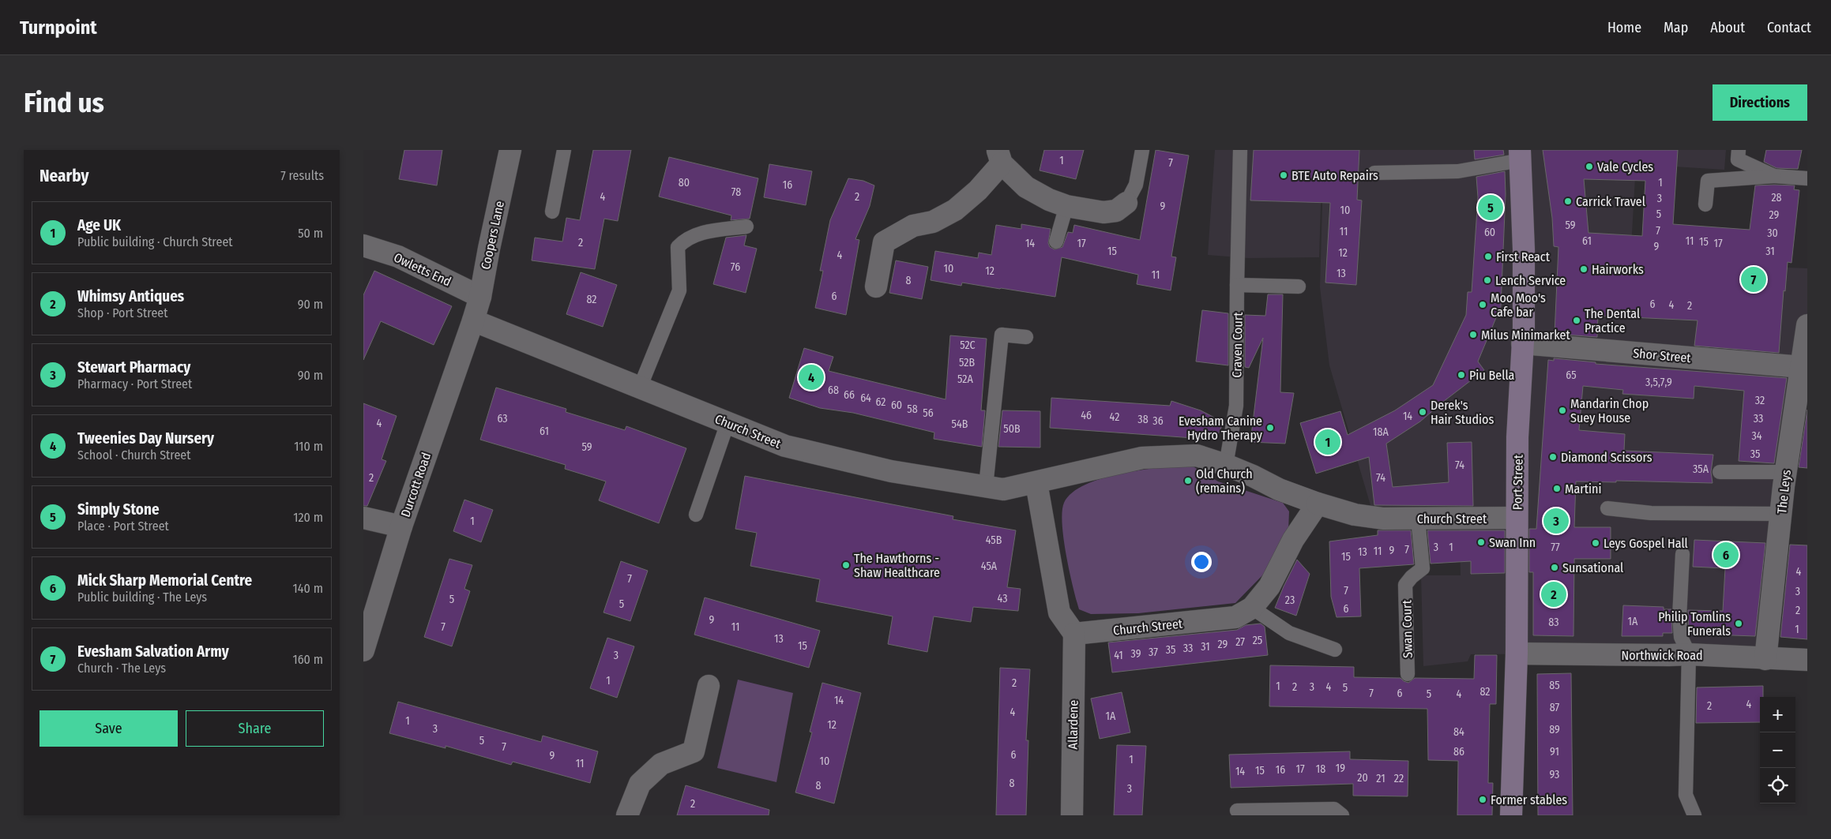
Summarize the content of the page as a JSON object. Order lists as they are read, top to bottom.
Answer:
{
  "streets": {
    "main road": ["Port Street"],
    "street": [
      "Coopers Lane",
      "Owletts End",
      "Shor Street",
      "Church Street",
      "Durcott Road",
      "The Leys",
      "Northwick Road",
      "Allardene"
    ],
    "lane": ["Craven Court", "Swan Court"]
  },
  "crossings": [
    ["Coopers Lane", "Owletts End"],
    ["Coopers Lane", "Church Street"],
    ["Coopers Lane", "Durcott Road"],
    ["Craven Court", "Church Street"],
    ["Shor Street", "Port Street"],
    ["Shor Street", "The Leys"],
    ["Church Street", "Port Street"],
    ["Church Street", "Durcott Road"],
    ["Church Street", "Swan Court"],
    ["Church Street", "Allardene"],
    ["Port Street", "Northwick Road"],
    ["The Leys", "Northwick Road"]
  ],
  "places": [
    "Vale Cycles",
    "BTE Auto Repairs",
    "Carrick Travel",
    "First React",
    "Hairworks",
    "Lench Service",
    "Moo Moo's Cafe bar",
    "The Dental Practice",
    "Milus Minimarket",
    "Piu Bella",
    "Mandarin Chop Suey House",
    "Derek's Hair Studios",
    "Evesham Canine Hydro Therapy",
    "Diamond Scissors",
    "Old Church (remains)",
    "Martini",
    "Swan Inn",
    "Leys Gospel Hall",
    "The Hawthorns - Shaw Healthcare",
    "Sunsational",
    "Philip Tomlins Funerals",
    "Former stables"
  ],
  "house_numbers": [
    "1",
    "7",
    "80",
    "1",
    "16",
    "78",
    "4",
    "2",
    "28",
    "3",
    "9",
    "10",
    "5",
    "29",
    "59",
    "7",
    "11",
    "60",
    "30",
    "61",
    "11",
    "15",
    "2",
    "14",
    "17",
    "17",
    "9",
    "15",
    "31",
    "12",
    "4",
    "76",
    "10",
    "12",
    "13",
    "11",
    "8",
    "6",
    "82",
    "6",
    "4",
    "2",
    "52C",
    "52B",
    "65",
    "52A",
    "3,5,7,9",
    "68",
    "66",
    "64",
    "32",
    "62",
    "60",
    "58",
    "56",
    "46",
    "14",
    "42",
    "63",
    "33",
    "38",
    "36",
    "4",
    "54B",
    "50B",
    "61",
    "18A",
    "34",
    "59",
    "35",
    "74",
    "35A",
    "2",
    "74",
    "1",
    "45B",
    "3",
    "1",
    "77",
    "7",
    "9",
    "11",
    "13",
    "15",
    "45A",
    "4",
    "7",
    "7",
    "3",
    "43",
    "5",
    "23",
    "5",
    "6",
    "2",
    "9",
    "1A",
    "83",
    "7",
    "11",
    "1",
    "13",
    "25",
    "27",
    "29",
    "15",
    "31",
    "33",
    "35",
    "37",
    "39",
    "3",
    "41",
    "1",
    "2",
    "85",
    "1",
    "2",
    "3",
    "4",
    "5",
    "82",
    "7",
    "6",
    "5",
    "4",
    "14",
    "4",
    "2",
    "87",
    "4",
    "1A",
    "1",
    "12",
    "3",
    "89",
    "84",
    "5",
    "7",
    "86",
    "91",
    "6",
    "9",
    "1",
    "10",
    "11",
    "19",
    "17",
    "18",
    "16",
    "15",
    "14",
    "93",
    "20",
    "21",
    "22",
    "8",
    "8",
    "3",
    "2"
  ],
  "page": {
    "header": "Turnpoint",
    "nav": [
      "Home",
      "Map",
      "About",
      "Contact"
    ],
    "buttons": [
      "Directions",
      ["Save", "Share"]
    ],
    "title": "Find us",
    "heading": ["Nearby", "7 results"],
    "pins": [
      "5",
      "7",
      "4",
      "1",
      "3",
      "6",
      "2"
    ],
    "list": [
      {
        "mark": "1",
        "name": "Age UK",
        "note": "Public building · Church Street",
        "value": "50 m"
      },
      {
        "mark": "2",
        "name": "Whimsy Antiques",
        "note": "Shop · Port Street",
        "value": "90 m"
      },
      {
        "mark": "3",
        "name": "Stewart Pharmacy",
        "note": "Pharmacy · Port Street",
        "value": "90 m"
      },
      {
        "mark": "4",
        "name": "Tweenies Day Nursery",
        "note": "School · Church Street",
        "value": "110 m"
      },
      {
        "mark": "5",
        "name": "Simply Stone",
        "note": "Place · Port Street",
        "value": "120 m"
      },
      {
        "mark": "6",
        "name": "Mick Sharp Memorial Centre",
        "note": "Public building · The Leys",
        "value": "140 m"
      },
      {
        "mark": "7",
        "name": "Evesham Salvation Army",
        "note": "Church · The Leys",
        "value": "160 m"
      }
    ],
    "map_buttons": ["+", "−"]
  }
}
